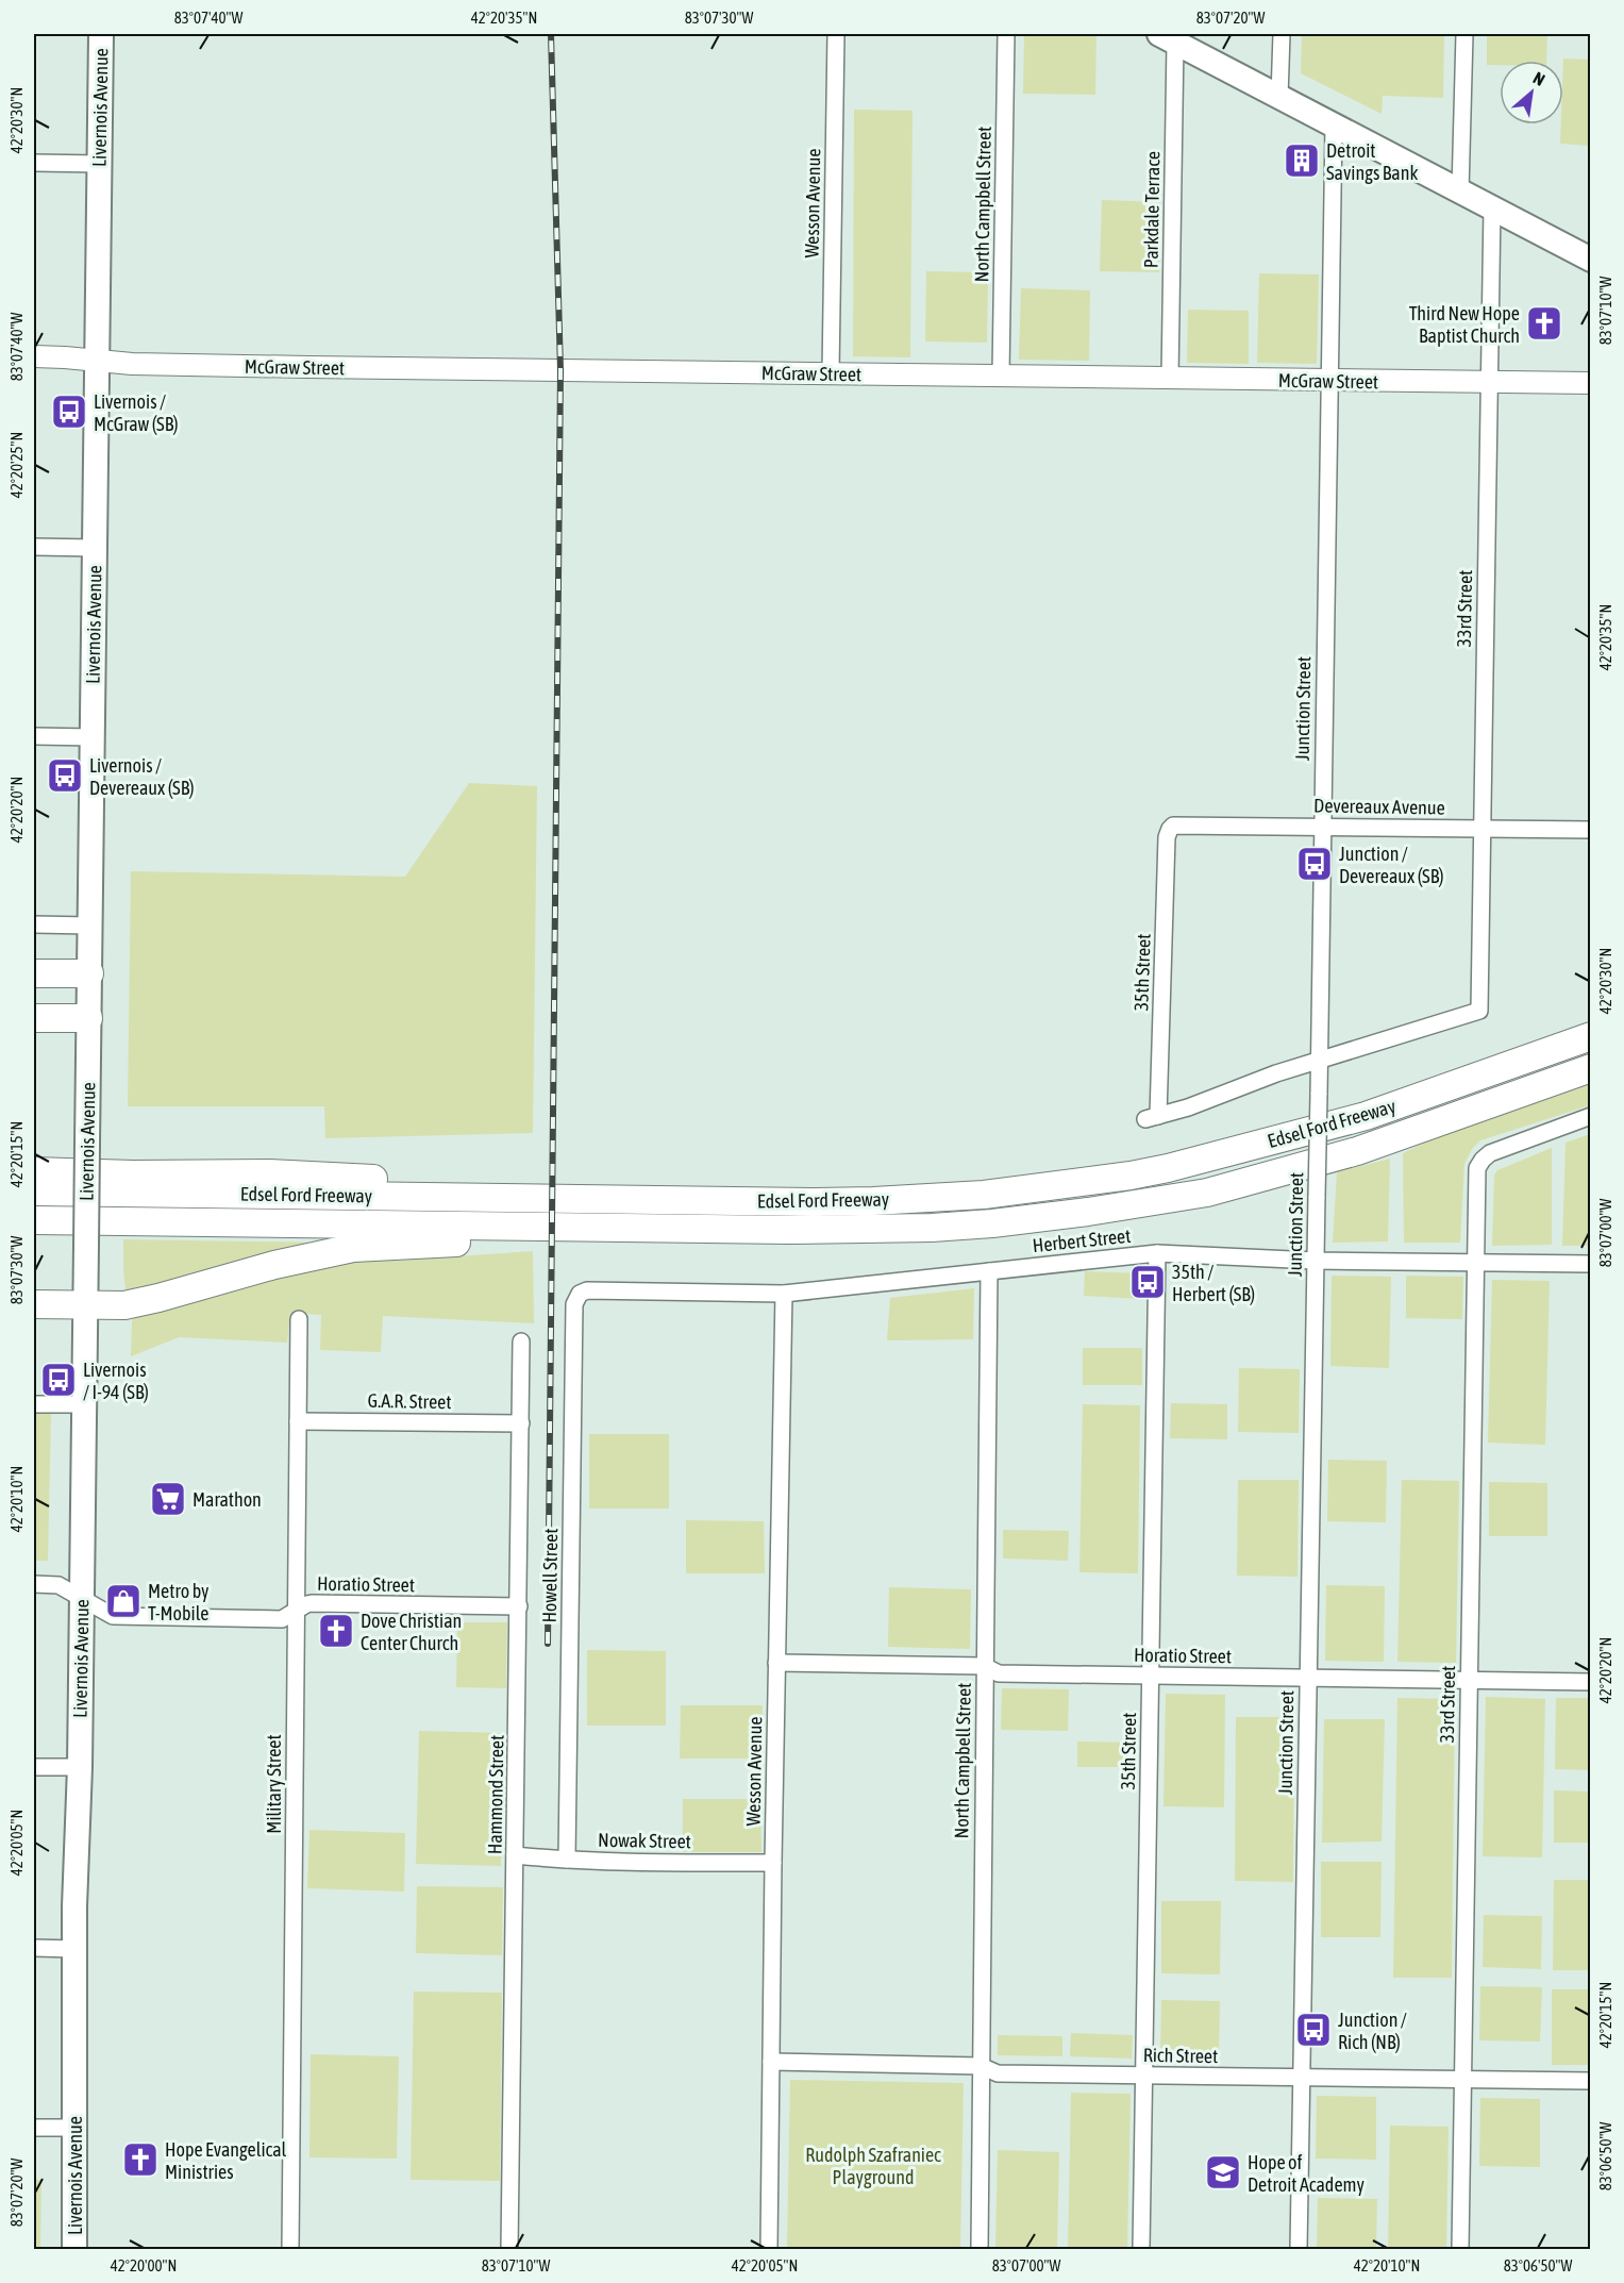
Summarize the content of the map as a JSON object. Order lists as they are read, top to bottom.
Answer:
{
  "streets": {
    "highway": ["Edsel Ford Freeway"],
    "main road": ["Livernois Avenue"],
    "street": [
      "Wesson Avenue",
      "North Campbell Street",
      "Parkdale Terrace",
      "McGraw Street",
      "33rd Street",
      "Junction Street",
      "Devereaux Avenue",
      "35th Street",
      "Herbert Street",
      "G.A.R. Street",
      "Howell Street",
      "Horatio Street",
      "Military Street",
      "Hammond Street",
      "Nowak Street",
      "Rich Street"
    ]
  },
  "crossings": [
    ["Livernois Avenue", "McGraw Street"],
    ["Livernois Avenue", "Horatio Street"],
    ["Wesson Avenue", "McGraw Street"],
    ["Wesson Avenue", "Herbert Street"],
    ["Wesson Avenue", "Horatio Street"],
    ["Wesson Avenue", "Nowak Street"],
    ["Wesson Avenue", "Rich Street"],
    ["North Campbell Street", "McGraw Street"],
    ["North Campbell Street", "Herbert Street"],
    ["North Campbell Street", "Horatio Street"],
    ["North Campbell Street", "Rich Street"],
    ["Parkdale Terrace", "McGraw Street"],
    ["McGraw Street", "33rd Street"],
    ["McGraw Street", "Junction Street"],
    ["33rd Street", "Junction Street"],
    ["33rd Street", "Devereaux Avenue"],
    ["33rd Street", "35th Street"],
    ["33rd Street", "Herbert Street"],
    ["33rd Street", "Horatio Street"],
    ["33rd Street", "Rich Street"],
    ["Junction Street", "Devereaux Avenue"],
    ["Junction Street", "35th Street"],
    ["Junction Street", "Herbert Street"],
    ["Junction Street", "Horatio Street"],
    ["Junction Street", "Rich Street"],
    ["Devereaux Avenue", "35th Street"],
    ["35th Street", "Herbert Street"],
    ["35th Street", "Horatio Street"],
    ["35th Street", "Rich Street"],
    ["Herbert Street", "Howell Street"],
    ["G.A.R. Street", "Military Street"],
    ["G.A.R. Street", "Hammond Street"],
    ["Howell Street", "Nowak Street"],
    ["Horatio Street", "Military Street"],
    ["Horatio Street", "Hammond Street"],
    ["Hammond Street", "Nowak Street"]
  ],
  "parks": ["Rudolph Szafraniec Playground"],
  "places": {
    "building": ["Detroit Savings Bank"],
    "church": ["Third New Hope Baptist Church", "Dove Christian Center Church", "Hope Evangelical Ministries"],
    "bus stop": [
      "Livernois / McGraw (SB)",
      "Livernois / Devereaux (SB)",
      "Junction / Devereaux (SB)",
      "35th / Herbert (SB)",
      "Livernois / I-94 (SB)",
      "Junction / Rich (NB)"
    ],
    "supermarket": ["Marathon"],
    "shop": ["Metro by T-Mobile"],
    "school or university": ["Hope of Detroit Academy"]
  },
  "north": "top right",
  "coordinates": [
    "83°07'40\"W",
    "42°20'35\"N",
    "83°07'30\"W",
    "83°07'20\"W",
    "42°20'30\"N",
    "83°07'10\"W",
    "42°20'25\"N",
    "42°20'20\"N",
    "42°20'15\"N",
    "83°07'00\"W",
    "42°20'10\"N",
    "42°20'05\"N",
    "83°06'50\"W",
    "42°20'00\"N"
  ]
}
